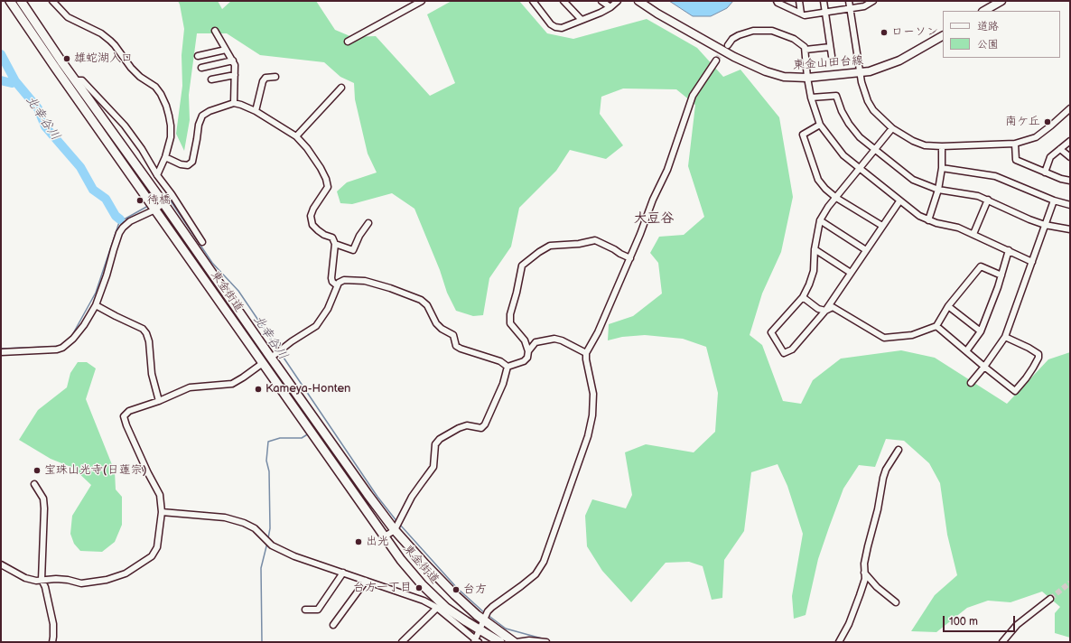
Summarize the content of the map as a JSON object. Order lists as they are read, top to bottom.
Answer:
{
  "streets": {
    "highway": ["東金街道"],
    "main road": ["東金山田台線"]
  },
  "districts": ["大豆谷"],
  "water": ["北幸谷川"],
  "places": [
    "ローソン",
    "雄蛇湖入口",
    "南ケ丘",
    "待橋",
    "Kameya-Honten",
    "宝珠山光寺(日蓮宗)",
    "出光",
    "台方一丁目",
    "台方"
  ],
  "legend": ["道路", "公園"],
  "scale_bar": "100 m"
}
